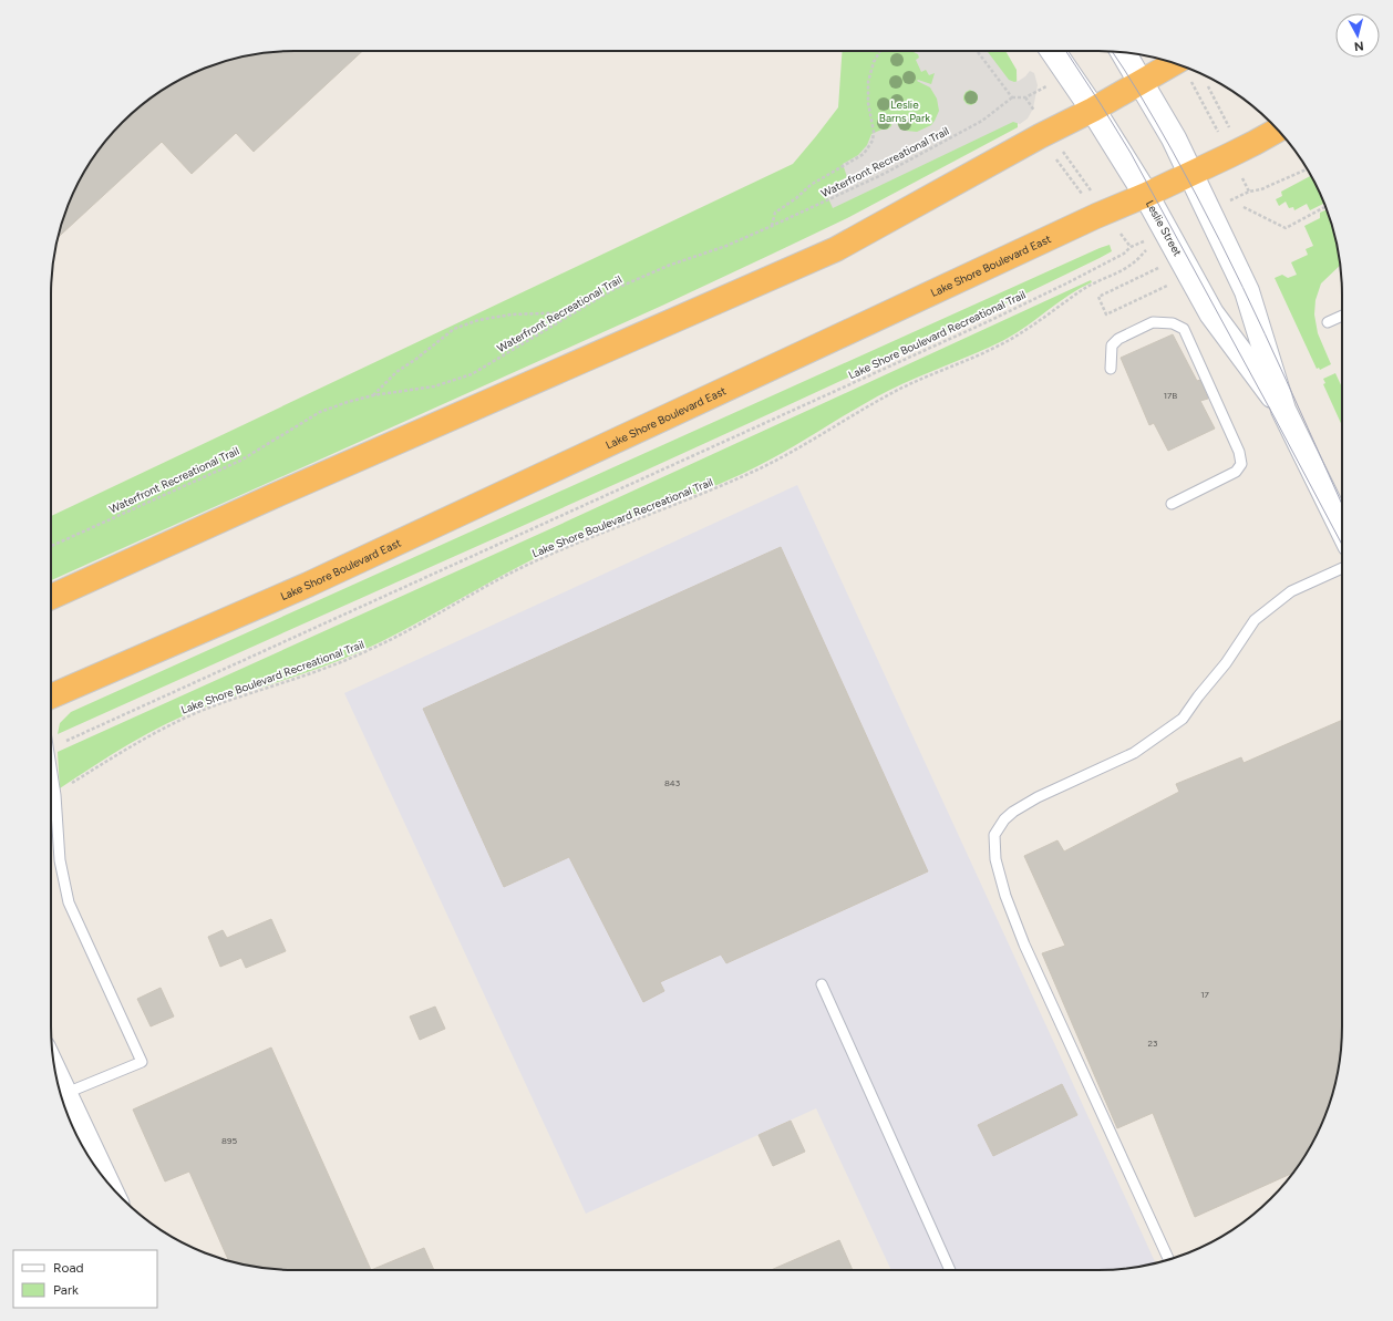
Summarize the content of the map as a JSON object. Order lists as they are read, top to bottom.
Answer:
{
  "streets": {
    "highway": ["Lake Shore Boulevard East"],
    "main road": ["Leslie Street"],
    "path": ["Waterfront Recreational Trail", "Lake Shore Boulevard Recreational Trail"]
  },
  "crossings": [
    ["Leslie Street", "Lake Shore Boulevard East"]
  ],
  "parks": ["Leslie Barns Park"],
  "house_numbers": [
    "17B",
    "843",
    "17",
    "23",
    "895"
  ],
  "legend": ["Road", "Park"],
  "north": "bottom"
}
